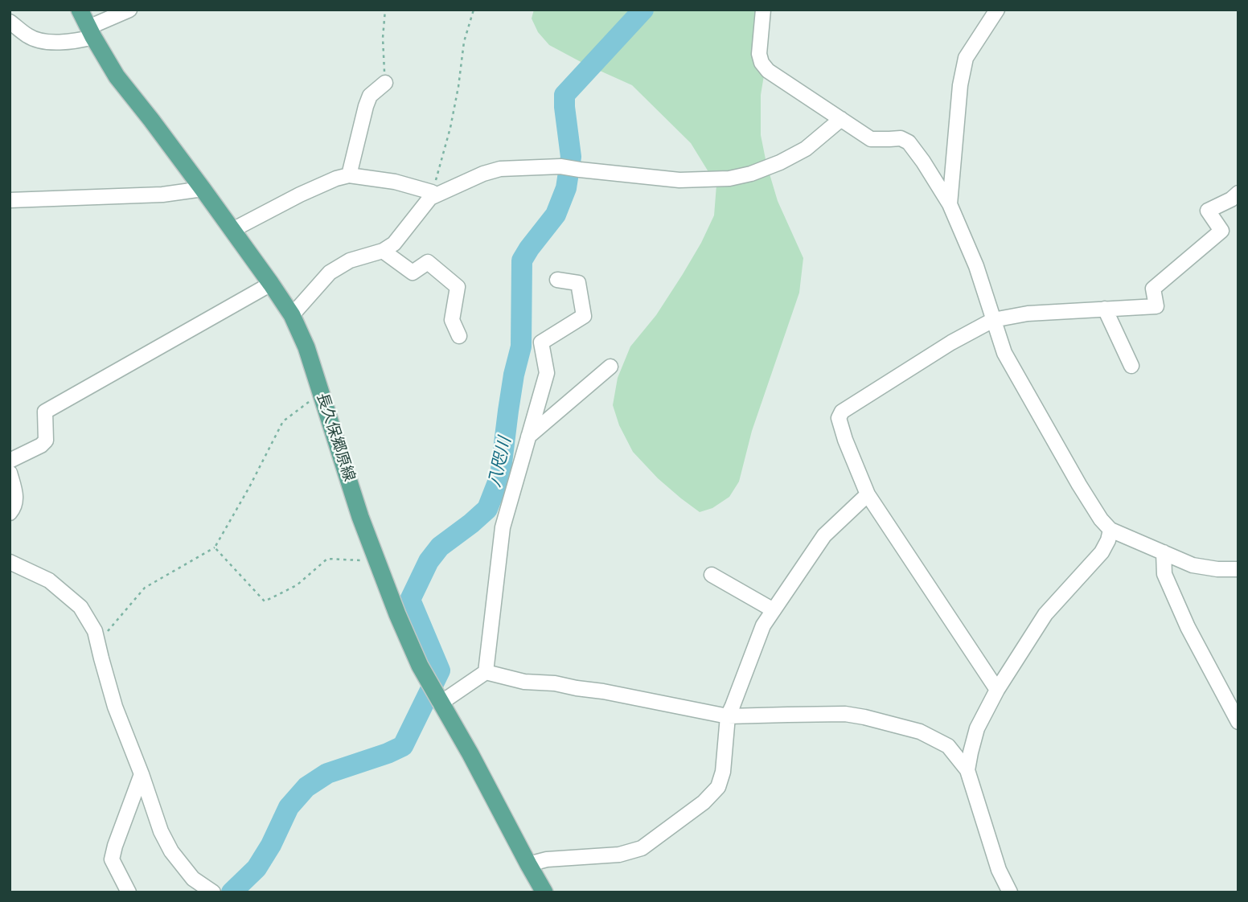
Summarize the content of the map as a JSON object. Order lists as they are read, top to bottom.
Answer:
{
  "streets": {
    "main road": ["長久保郷原線"]
  },
  "water": ["八咫川"]
}
